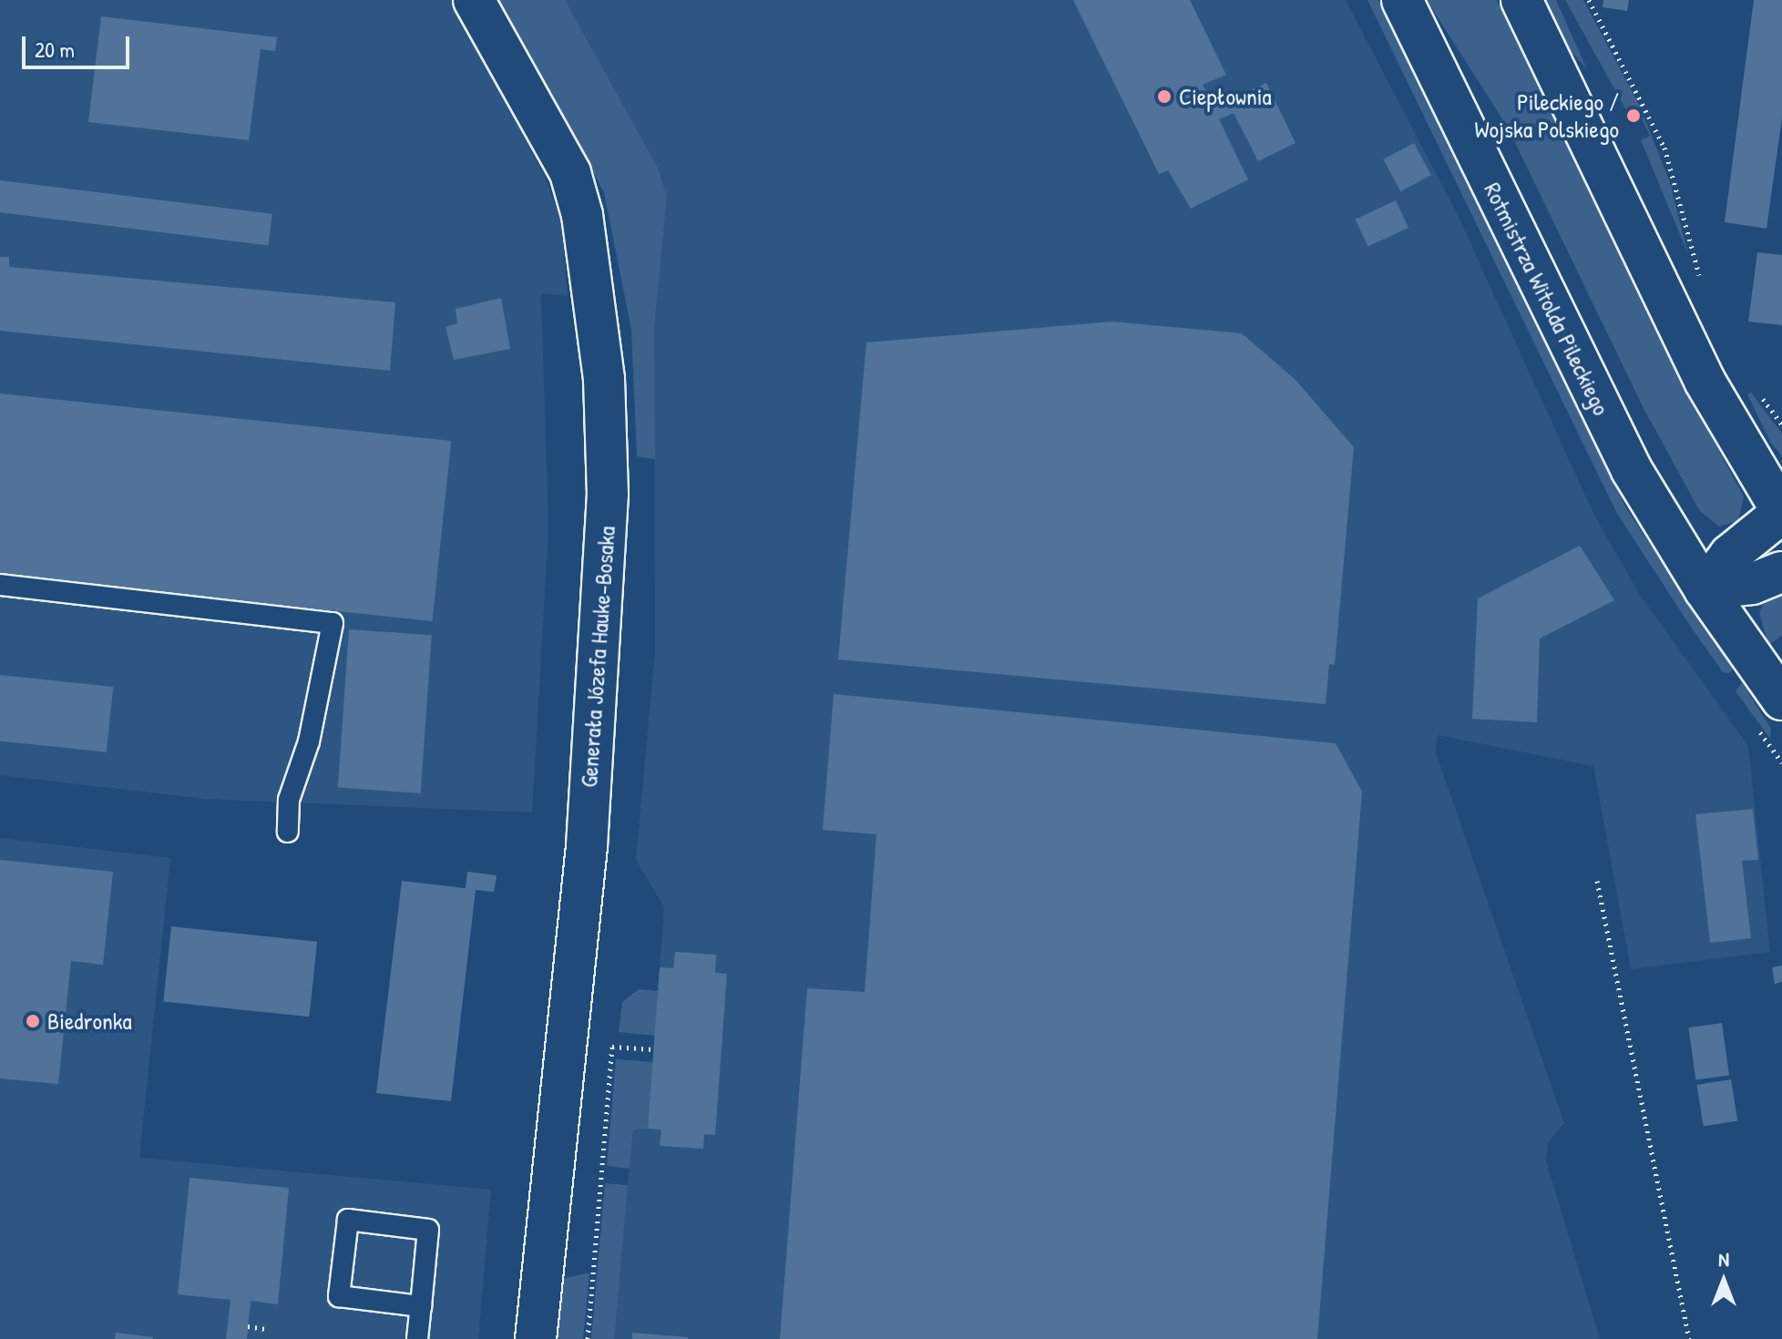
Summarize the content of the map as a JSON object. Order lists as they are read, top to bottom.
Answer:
{
  "streets": {
    "street": ["Rotmistrza Witolda Pileckiego", "Generała Józefa Hauke-Bosaka"]
  },
  "places": ["Ciepłownia", "Pileckiego / Wojska Polskiego", "Biedronka"],
  "scale_bar": "20 m",
  "north": "top"
}
